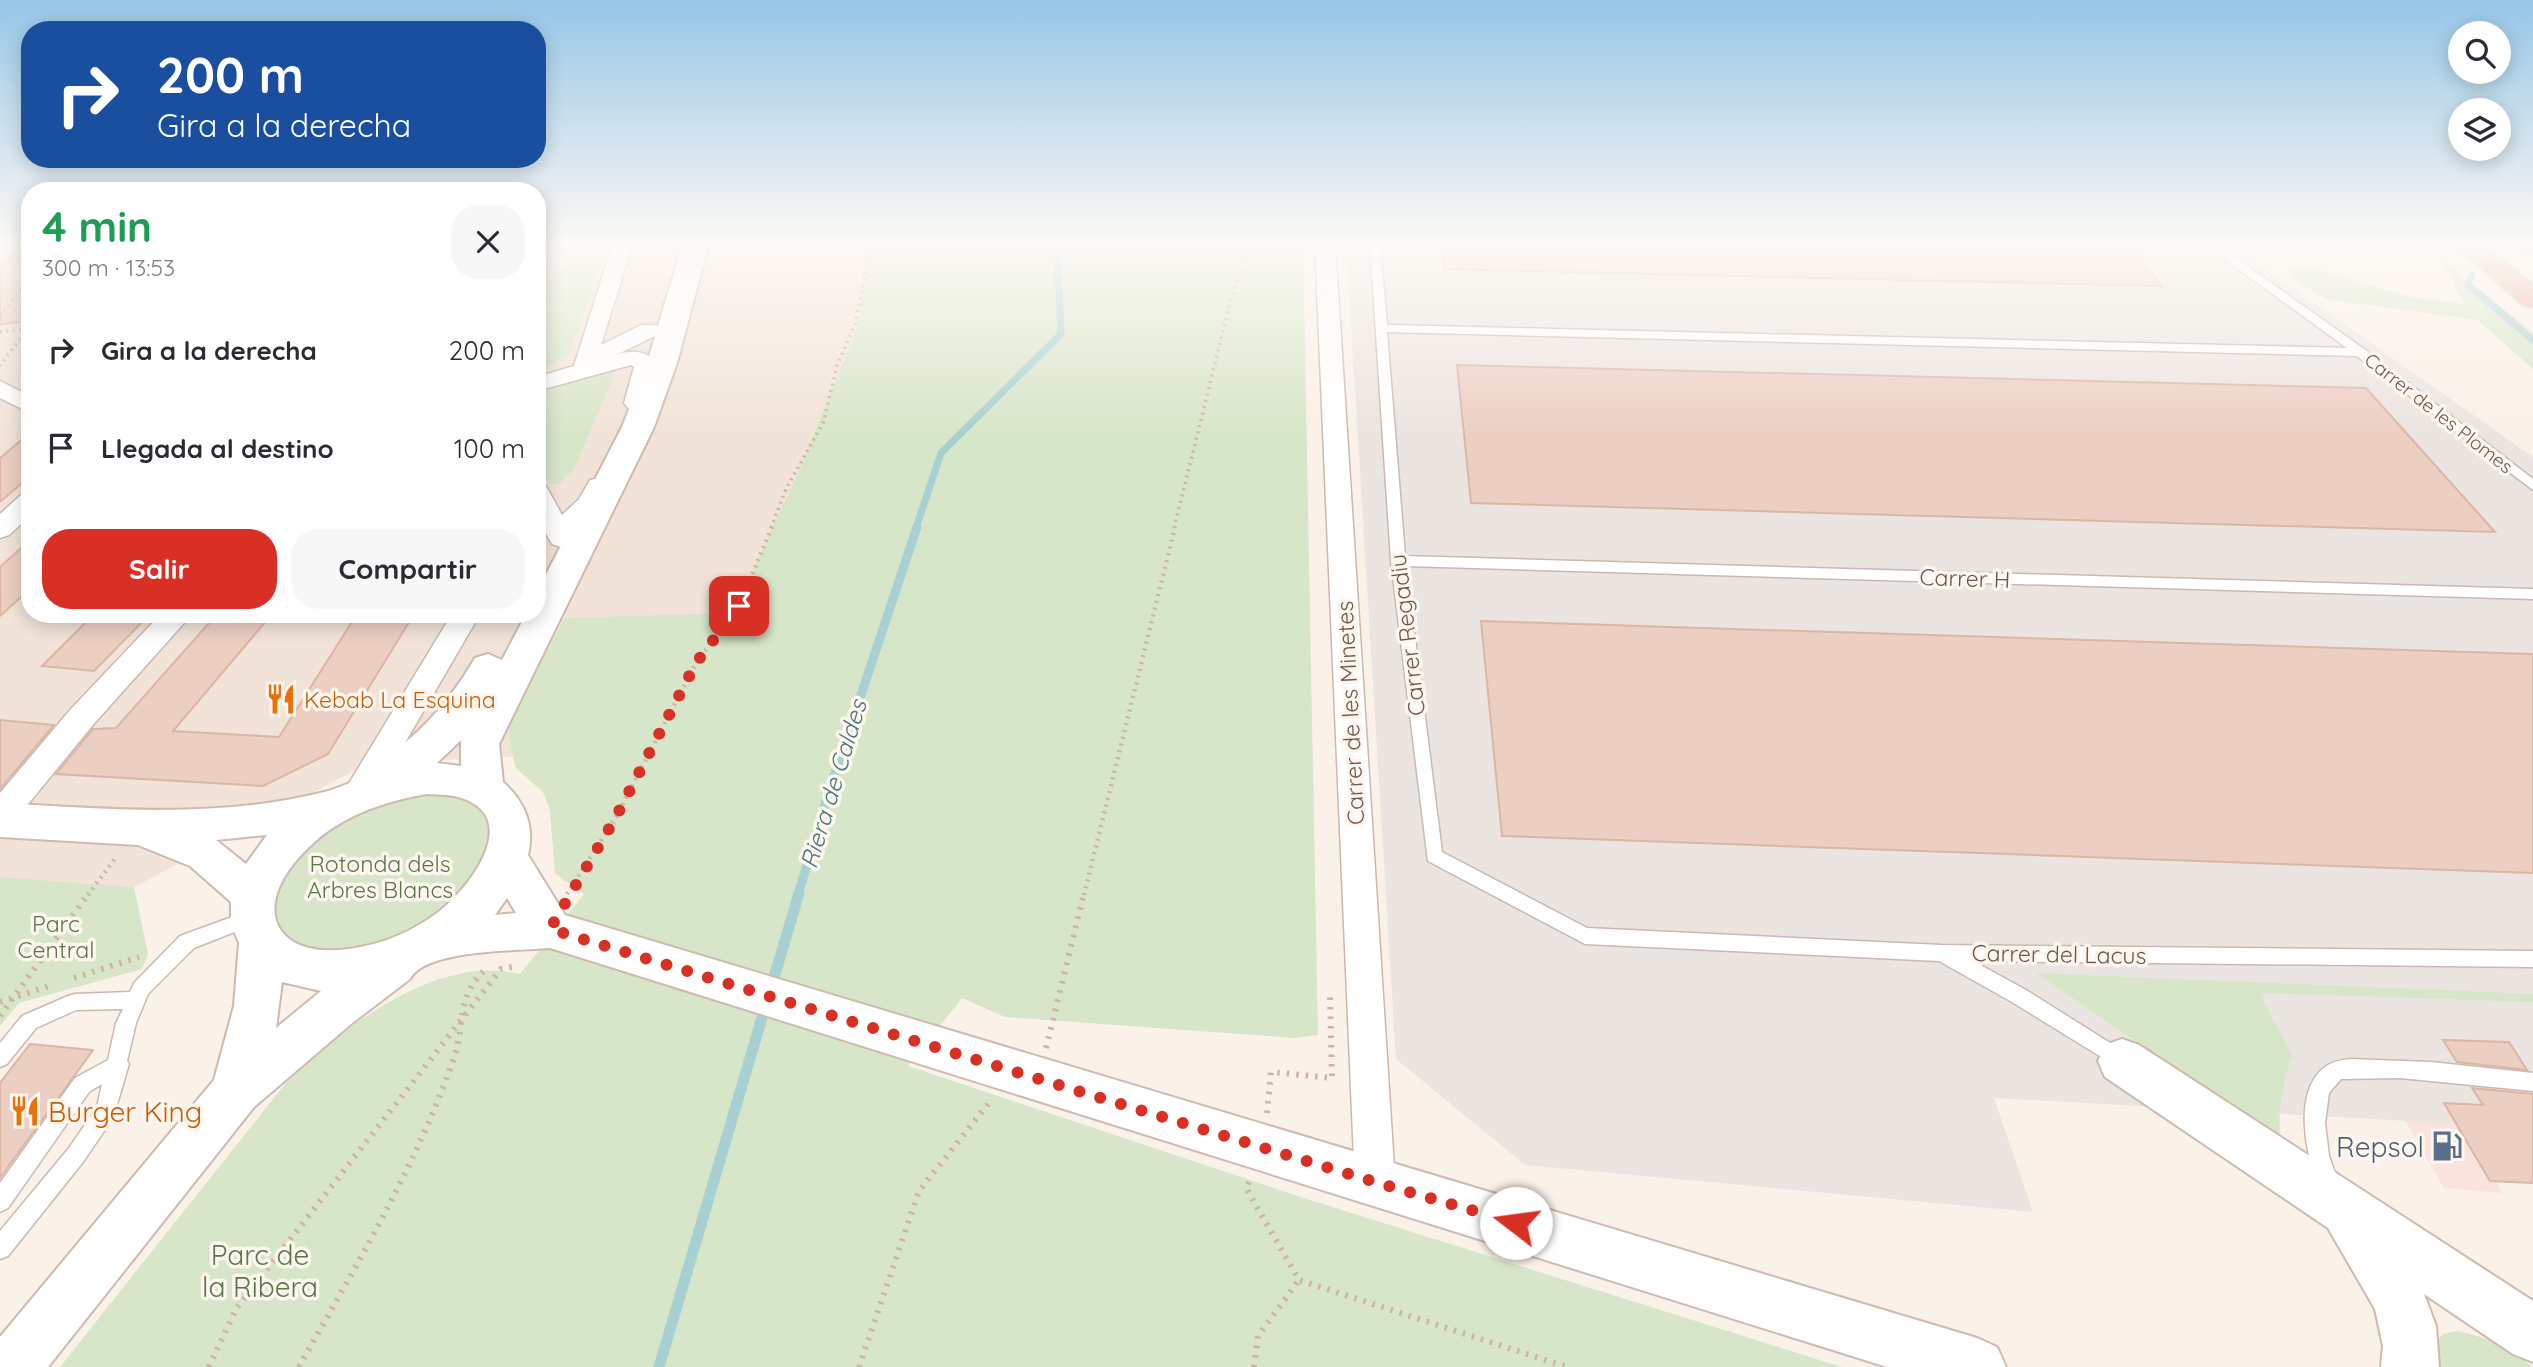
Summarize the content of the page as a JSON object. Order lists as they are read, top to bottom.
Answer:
{
  "streets": {
    "street": ["Carrer de les Minetes"],
    "lane": [
      "Carrer de les Plomes",
      "Carrer H",
      "Carrer Regadiu",
      "Carrer del Lacus"
    ]
  },
  "crossings": [
    ["Carrer H", "Carrer Regadiu"],
    ["Carrer Regadiu", "Carrer del Lacus"]
  ],
  "water": ["Riera de Caldes"],
  "parks": ["Rotonda dels Arbres Blancs", "Parc Central", "Parc de la Ribera"],
  "places": {
    "restaurant": ["Kebab La Esquina", "Burger King"],
    "fuel station": ["Repsol"]
  },
  "page": {
    "turn": ["200 m", "Gira a la derecha"],
    "heading": ["4 min", "300 m · 13:53"],
    "list": [
      {
        "name": "Gira a la derecha",
        "value": "200 m"
      },
      {
        "name": "Llegada al destino",
        "value": "100 m"
      }
    ],
    "buttons": ["Salir", "Compartir"]
  }
}
